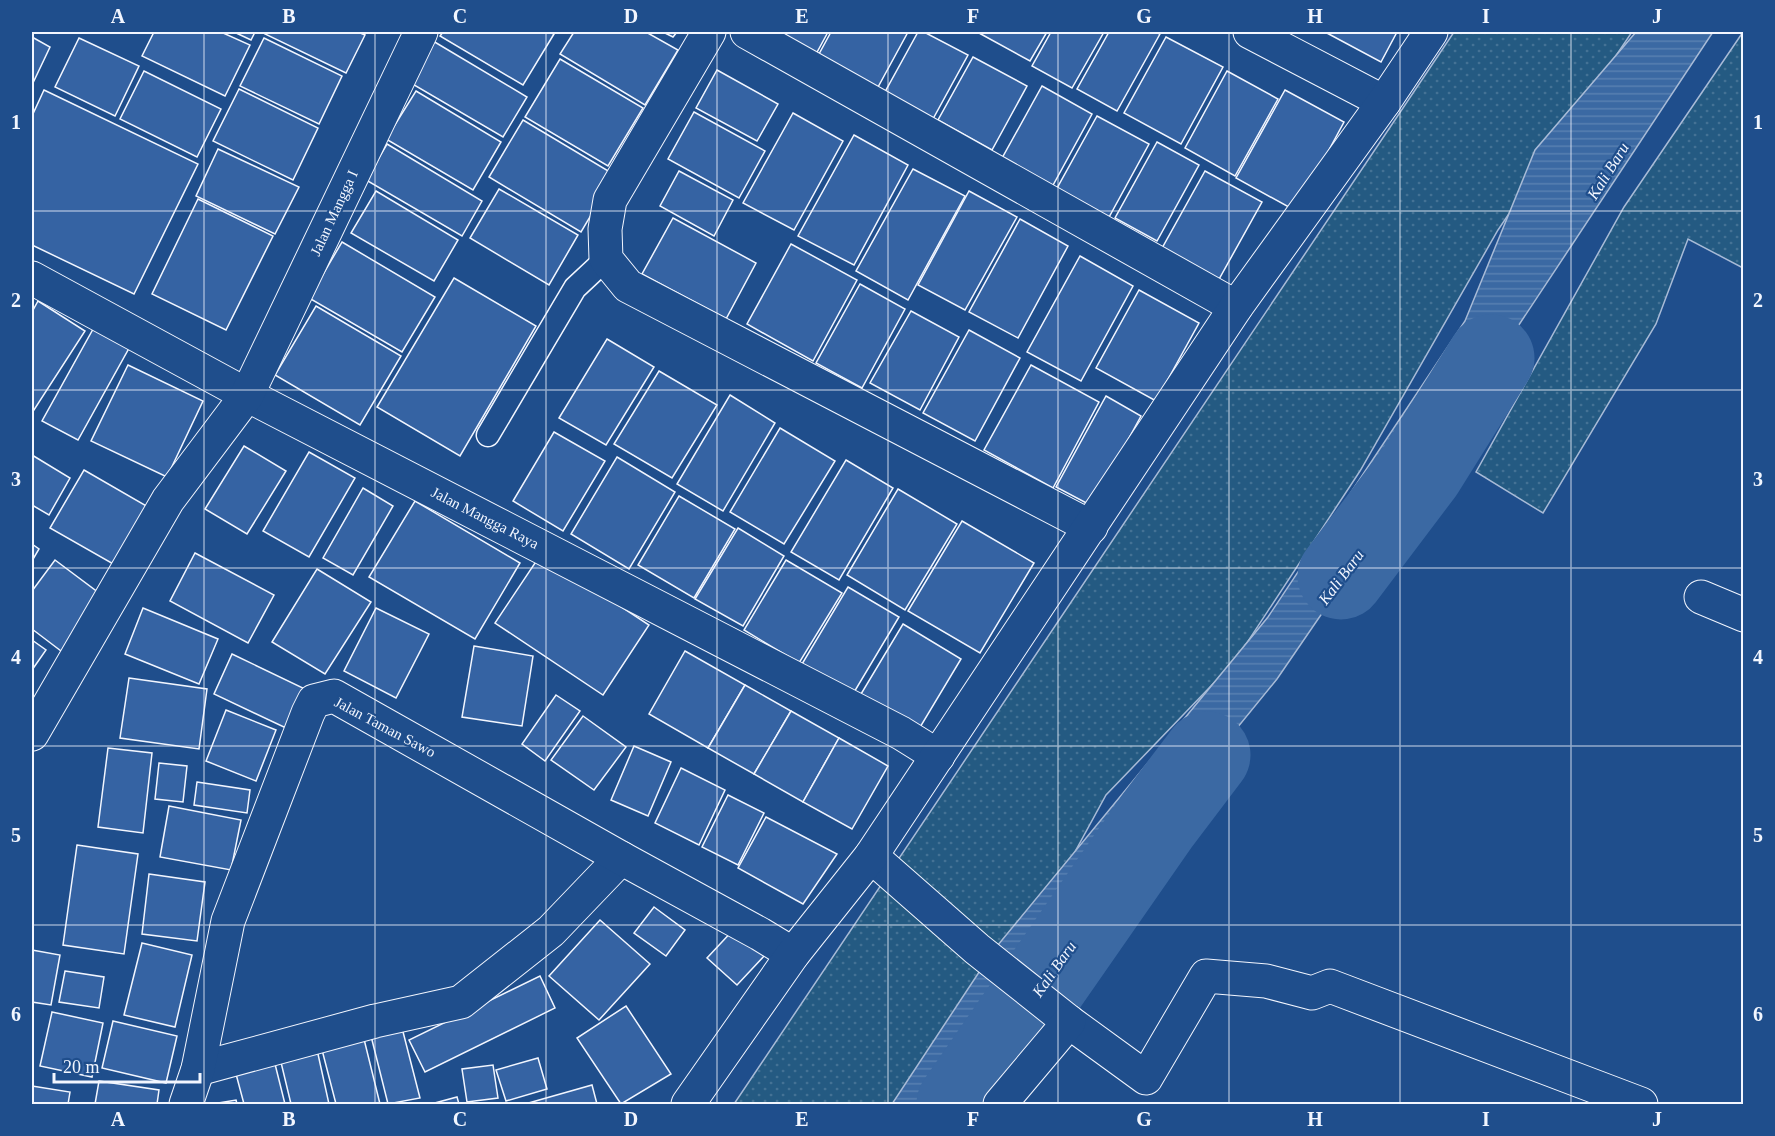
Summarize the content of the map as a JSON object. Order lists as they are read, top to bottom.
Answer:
{
  "streets": {
    "street": ["Jalan Mangga I", "Jalan Mangga Raya", "Jalan Taman Sawo"]
  },
  "crossings": [
    ["Jalan Mangga I", "Jalan Mangga Raya"]
  ],
  "water": ["Kali Baru"],
  "scale_bar": "20 m",
  "grid": {
    "columns": [
      "A",
      "B",
      "C",
      "D",
      "E",
      "F",
      "G",
      "H",
      "I",
      "J"
    ],
    "rows": [
      "1",
      "2",
      "3",
      "4",
      "5",
      "6"
    ]
  }
}
